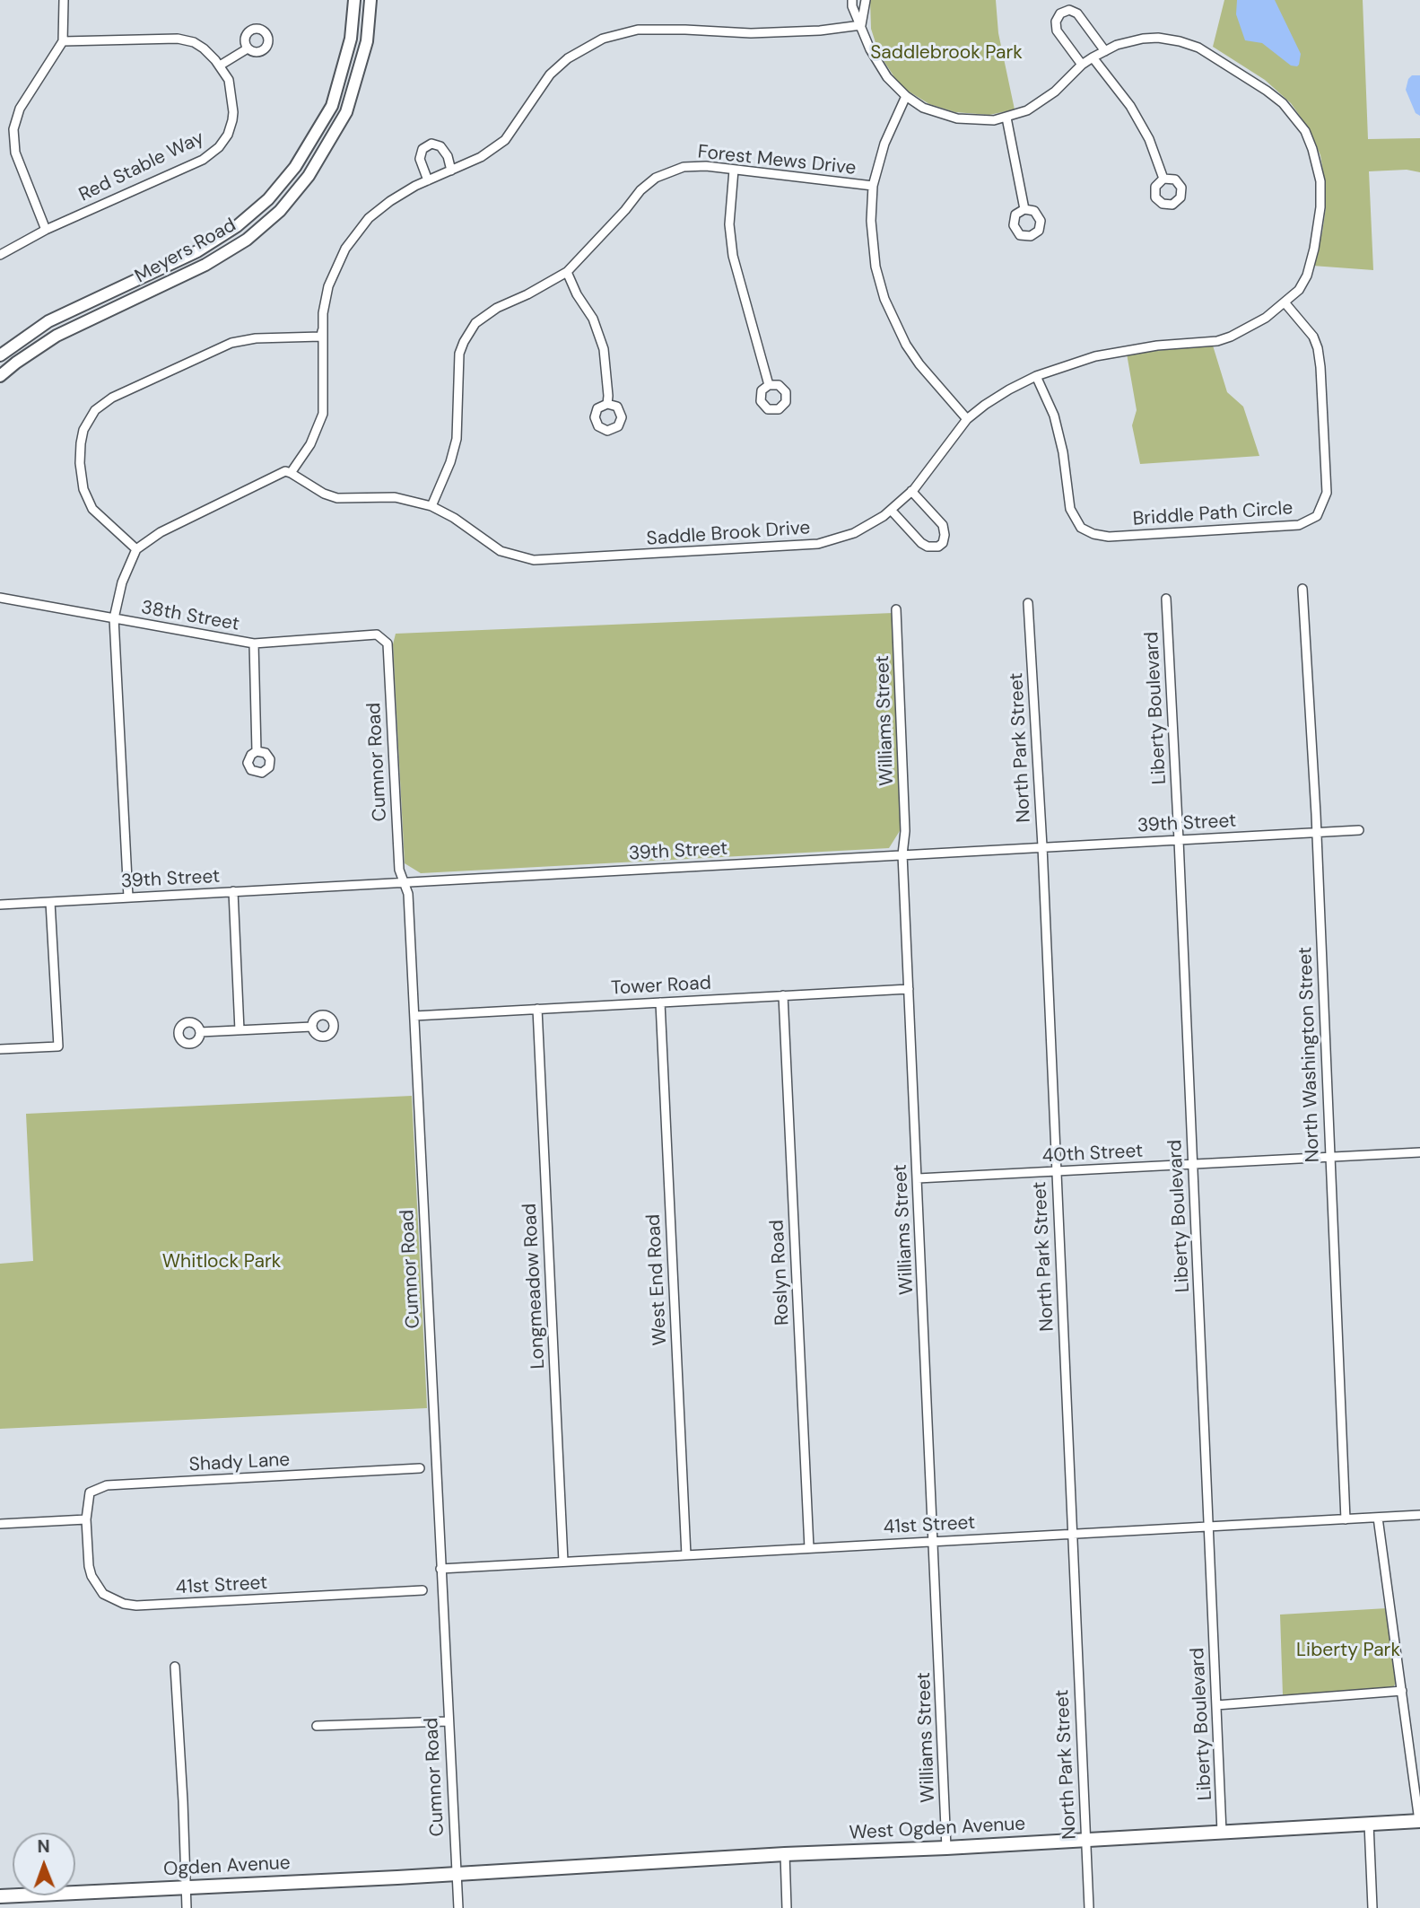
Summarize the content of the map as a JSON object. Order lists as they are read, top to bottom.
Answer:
{
  "streets": {
    "main road": ["West Ogden Avenue", "Ogden Avenue"],
    "street": [
      "Forest Mews Drive",
      "Red Stable Way",
      "Meyers Road",
      "Briddle Path Circle",
      "Saddle Brook Drive",
      "38th Street",
      "Liberty Boulevard",
      "Williams Street",
      "North Park Street",
      "Cumnor Road",
      "39th Street",
      "Tower Road",
      "North Washington Street",
      "40th Street",
      "Roslyn Road",
      "West End Road",
      "Longmeadow Road",
      "Shady Lane",
      "41st Street"
    ]
  },
  "crossings": [
    ["Forest Mews Drive", "Saddle Brook Drive"],
    ["Briddle Path Circle", "Saddle Brook Drive"],
    ["38th Street", "Cumnor Road"],
    ["Liberty Boulevard", "39th Street"],
    ["Liberty Boulevard", "40th Street"],
    ["Liberty Boulevard", "41st Street"],
    ["Liberty Boulevard", "West Ogden Avenue"],
    ["Williams Street", "39th Street"],
    ["Williams Street", "Tower Road"],
    ["Williams Street", "40th Street"],
    ["Williams Street", "41st Street"],
    ["Williams Street", "West Ogden Avenue"],
    ["North Park Street", "39th Street"],
    ["North Park Street", "40th Street"],
    ["North Park Street", "41st Street"],
    ["North Park Street", "West Ogden Avenue"],
    ["Cumnor Road", "39th Street"],
    ["Cumnor Road", "Tower Road"],
    ["Cumnor Road", "41st Street"],
    ["Cumnor Road", "West Ogden Avenue"],
    ["Cumnor Road", "Ogden Avenue"],
    ["39th Street", "North Washington Street"],
    ["Tower Road", "Roslyn Road"],
    ["Tower Road", "West End Road"],
    ["Tower Road", "Longmeadow Road"],
    ["North Washington Street", "40th Street"],
    ["North Washington Street", "41st Street"],
    ["Roslyn Road", "41st Street"],
    ["West End Road", "41st Street"],
    ["Longmeadow Road", "41st Street"],
    ["Shady Lane", "41st Street"],
    ["West Ogden Avenue", "Ogden Avenue"]
  ],
  "parks": ["Saddlebrook Park", "Whitlock Park", "Liberty Park"],
  "north": "top"
}
